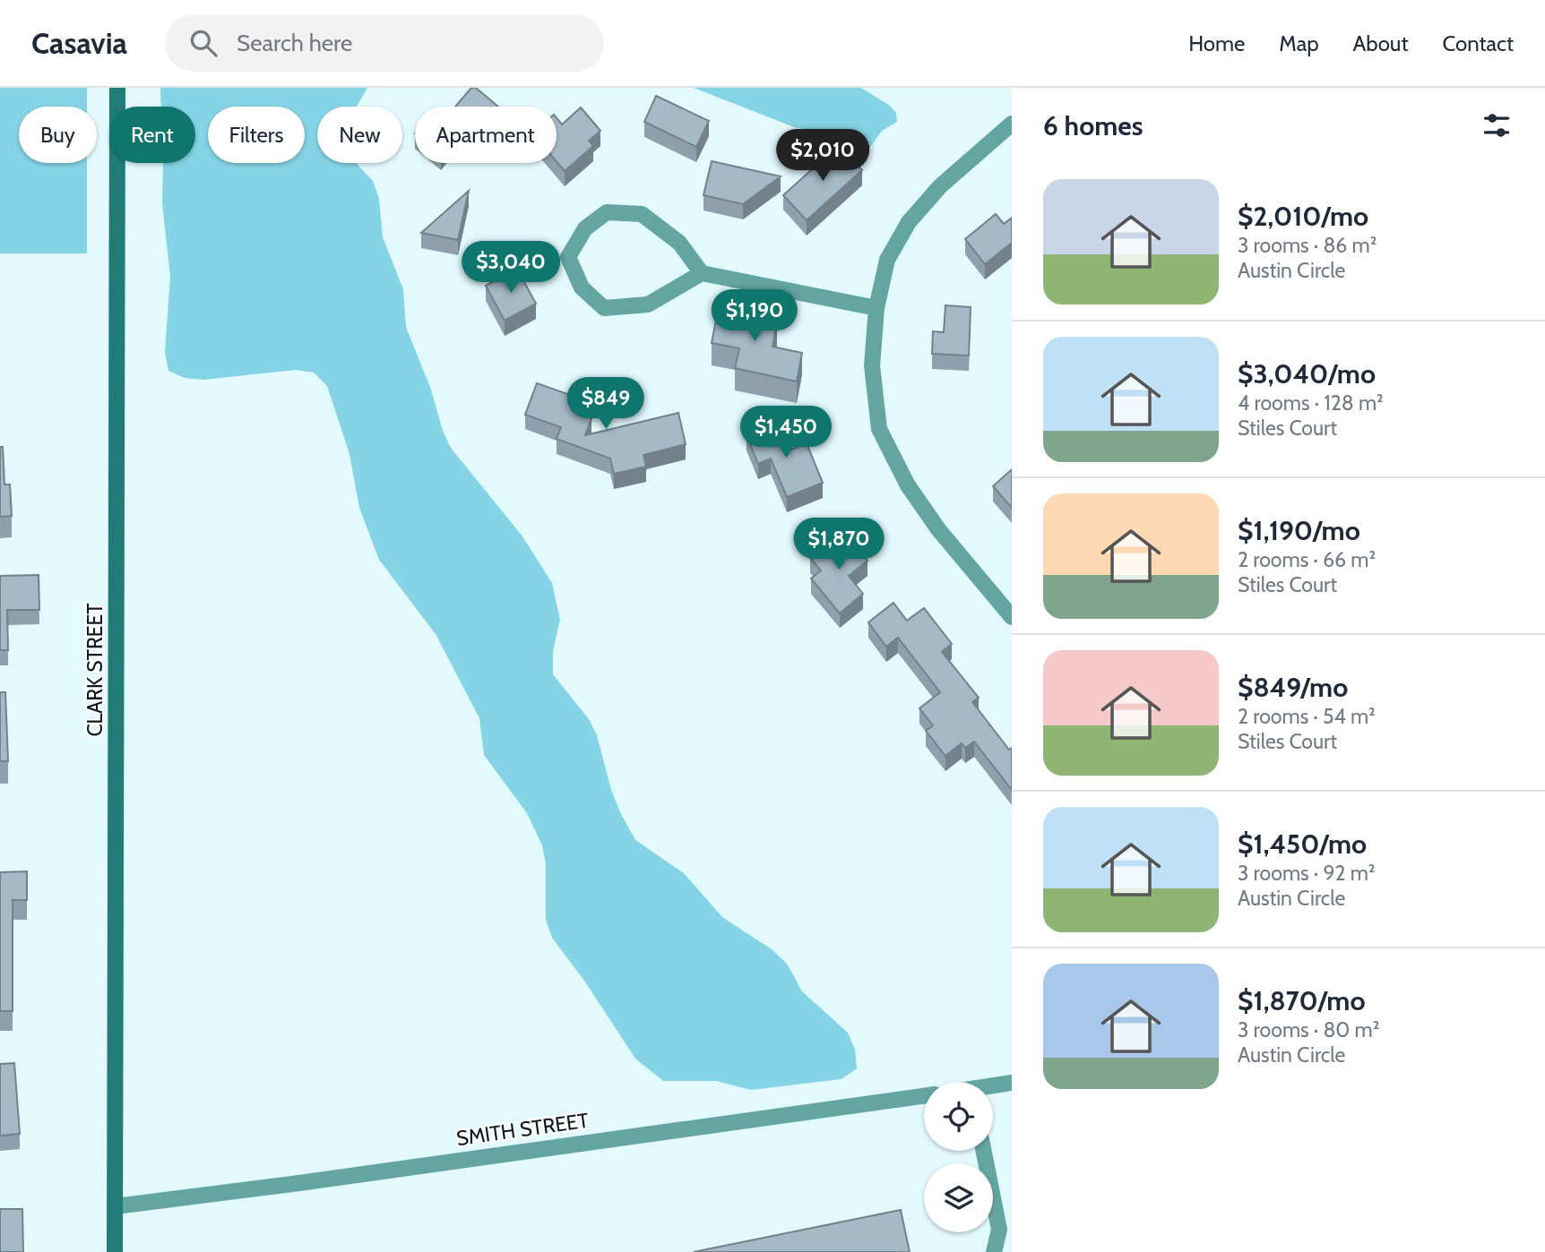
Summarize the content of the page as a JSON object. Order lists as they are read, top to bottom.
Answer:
{
  "streets": {
    "main road": ["CLARK STREET"],
    "street": ["SMITH STREET"]
  },
  "crossings": [
    ["CLARK STREET", "SMITH STREET"]
  ],
  "page": {
    "header": "Casavia",
    "search": "Search here",
    "nav": [
      "Home",
      "Map",
      "About",
      "Contact"
    ],
    "heading": "6 homes",
    "chip": [
      "Buy",
      "Rent",
      "Filters",
      "New",
      "Apartment"
    ],
    "price": [
      "$2,010",
      "$3,040",
      "$1,190",
      "$849",
      "$1,450",
      "$1,870"
    ],
    "list": [
      {
        "name": "$2,010/mo",
        "note": "3 rooms · 86 m² · Austin Circle"
      },
      {
        "name": "$3,040/mo",
        "note": "4 rooms · 128 m² · Stiles Court"
      },
      {
        "name": "$1,190/mo",
        "note": "2 rooms · 66 m² · Stiles Court"
      },
      {
        "name": "$849/mo",
        "note": "2 rooms · 54 m² · Stiles Court"
      },
      {
        "name": "$1,450/mo",
        "note": "3 rooms · 92 m² · Austin Circle"
      },
      {
        "name": "$1,870/mo",
        "note": "3 rooms · 80 m² · Austin Circle"
      }
    ]
  }
}
